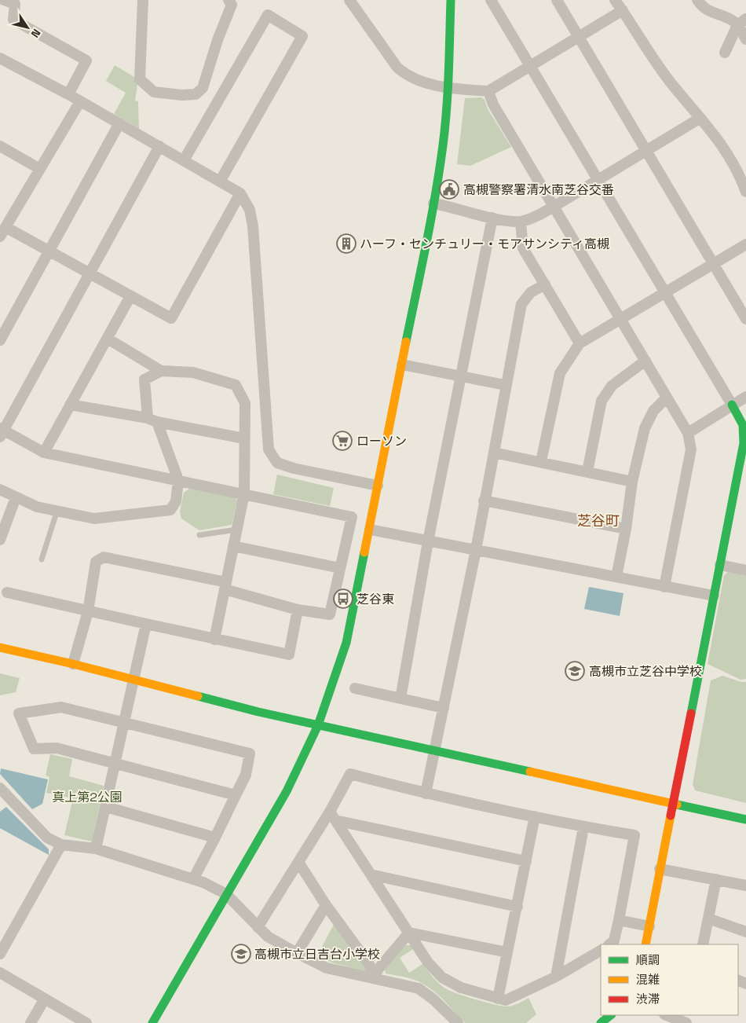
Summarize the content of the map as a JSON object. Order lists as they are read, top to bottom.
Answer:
{
  "districts": ["芝谷町"],
  "parks": ["真上第2公園"],
  "places": {
    "public building": ["高槻警察署清水南芝谷交番"],
    "building": ["ハーフ・センチュリー・モアサンシティ高槻"],
    "supermarket": ["ローソン"],
    "bus stop": ["芝谷東"],
    "school or university": ["高槻市立芝谷中学校", "高槻市立日吉台小学校"]
  },
  "legend": ["順調", "混雑", "渋滞"],
  "north": "bottom right"
}
